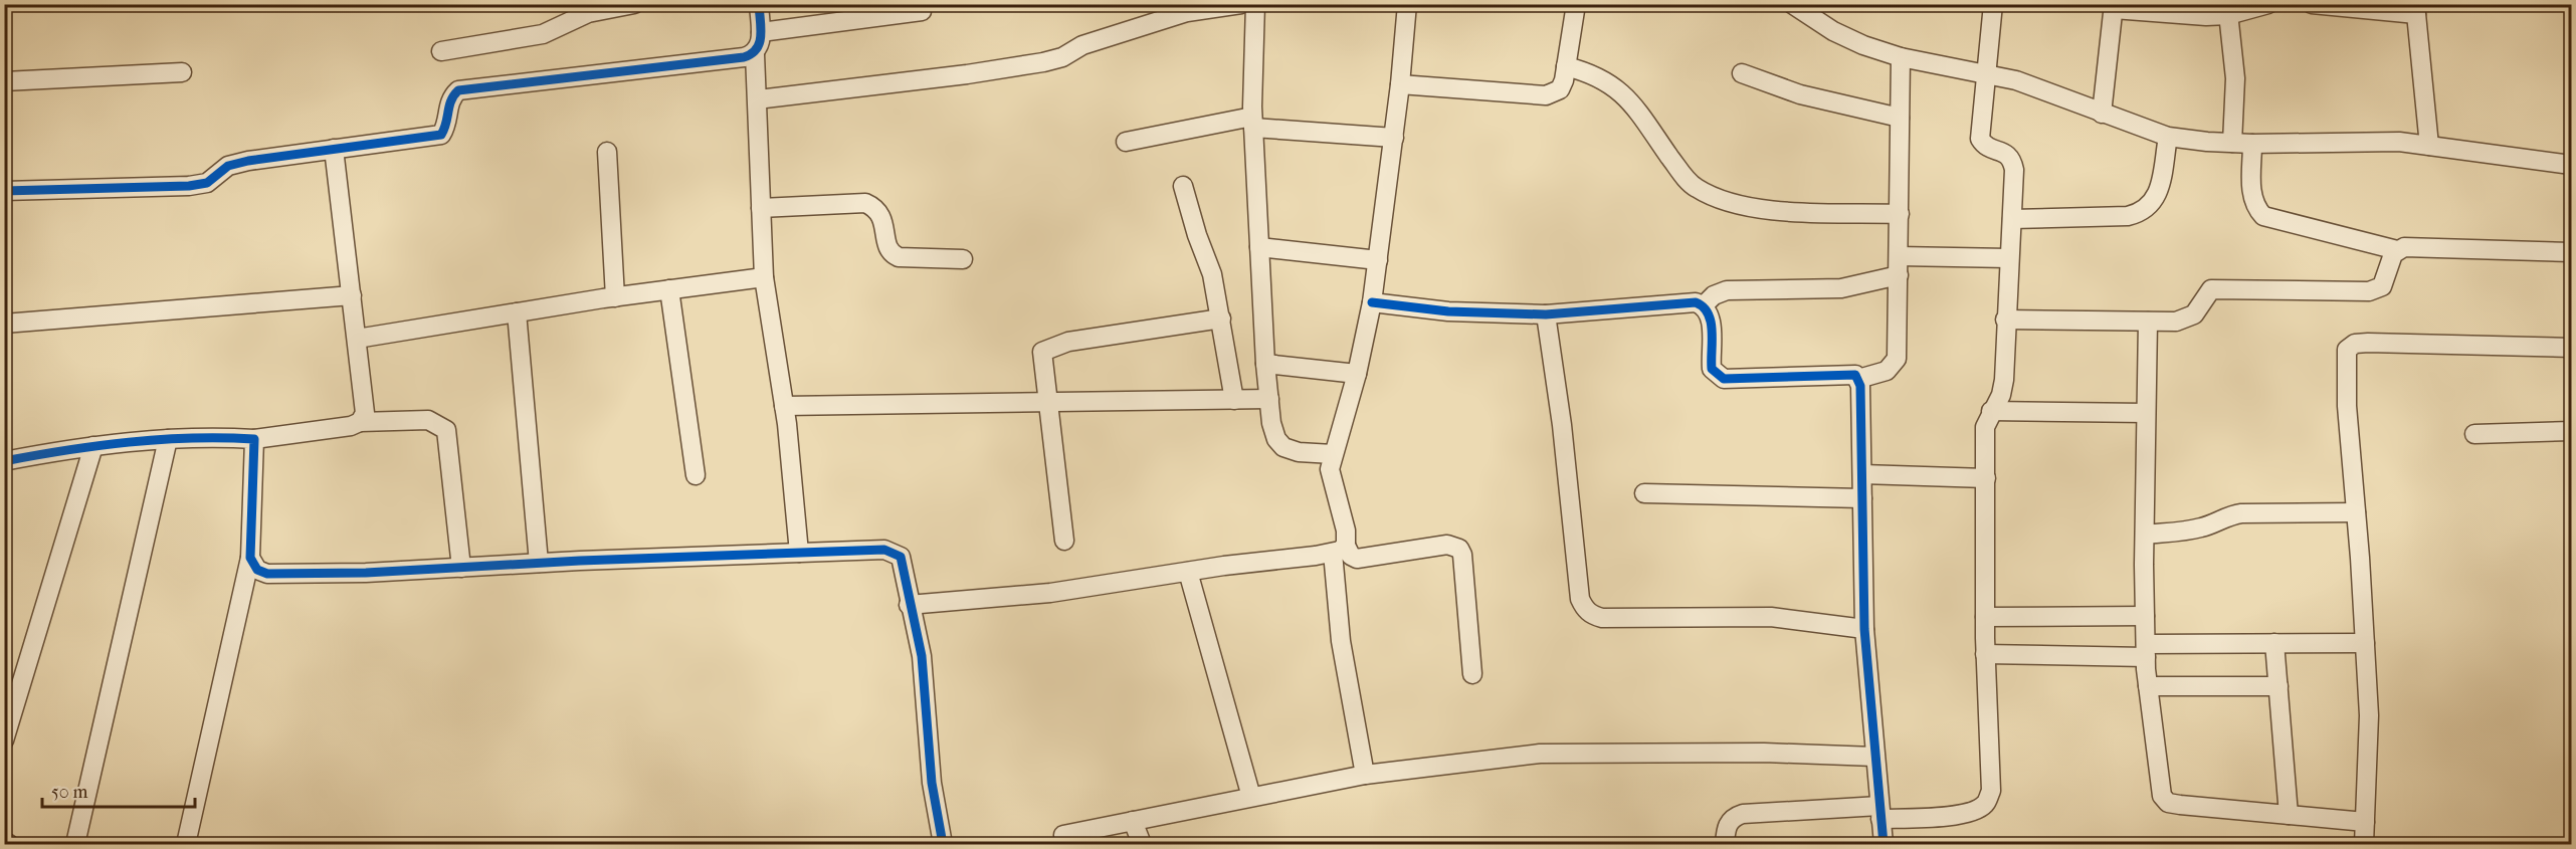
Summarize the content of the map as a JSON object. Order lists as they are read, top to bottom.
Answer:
{
  "scale_bar": "50 m"
}
